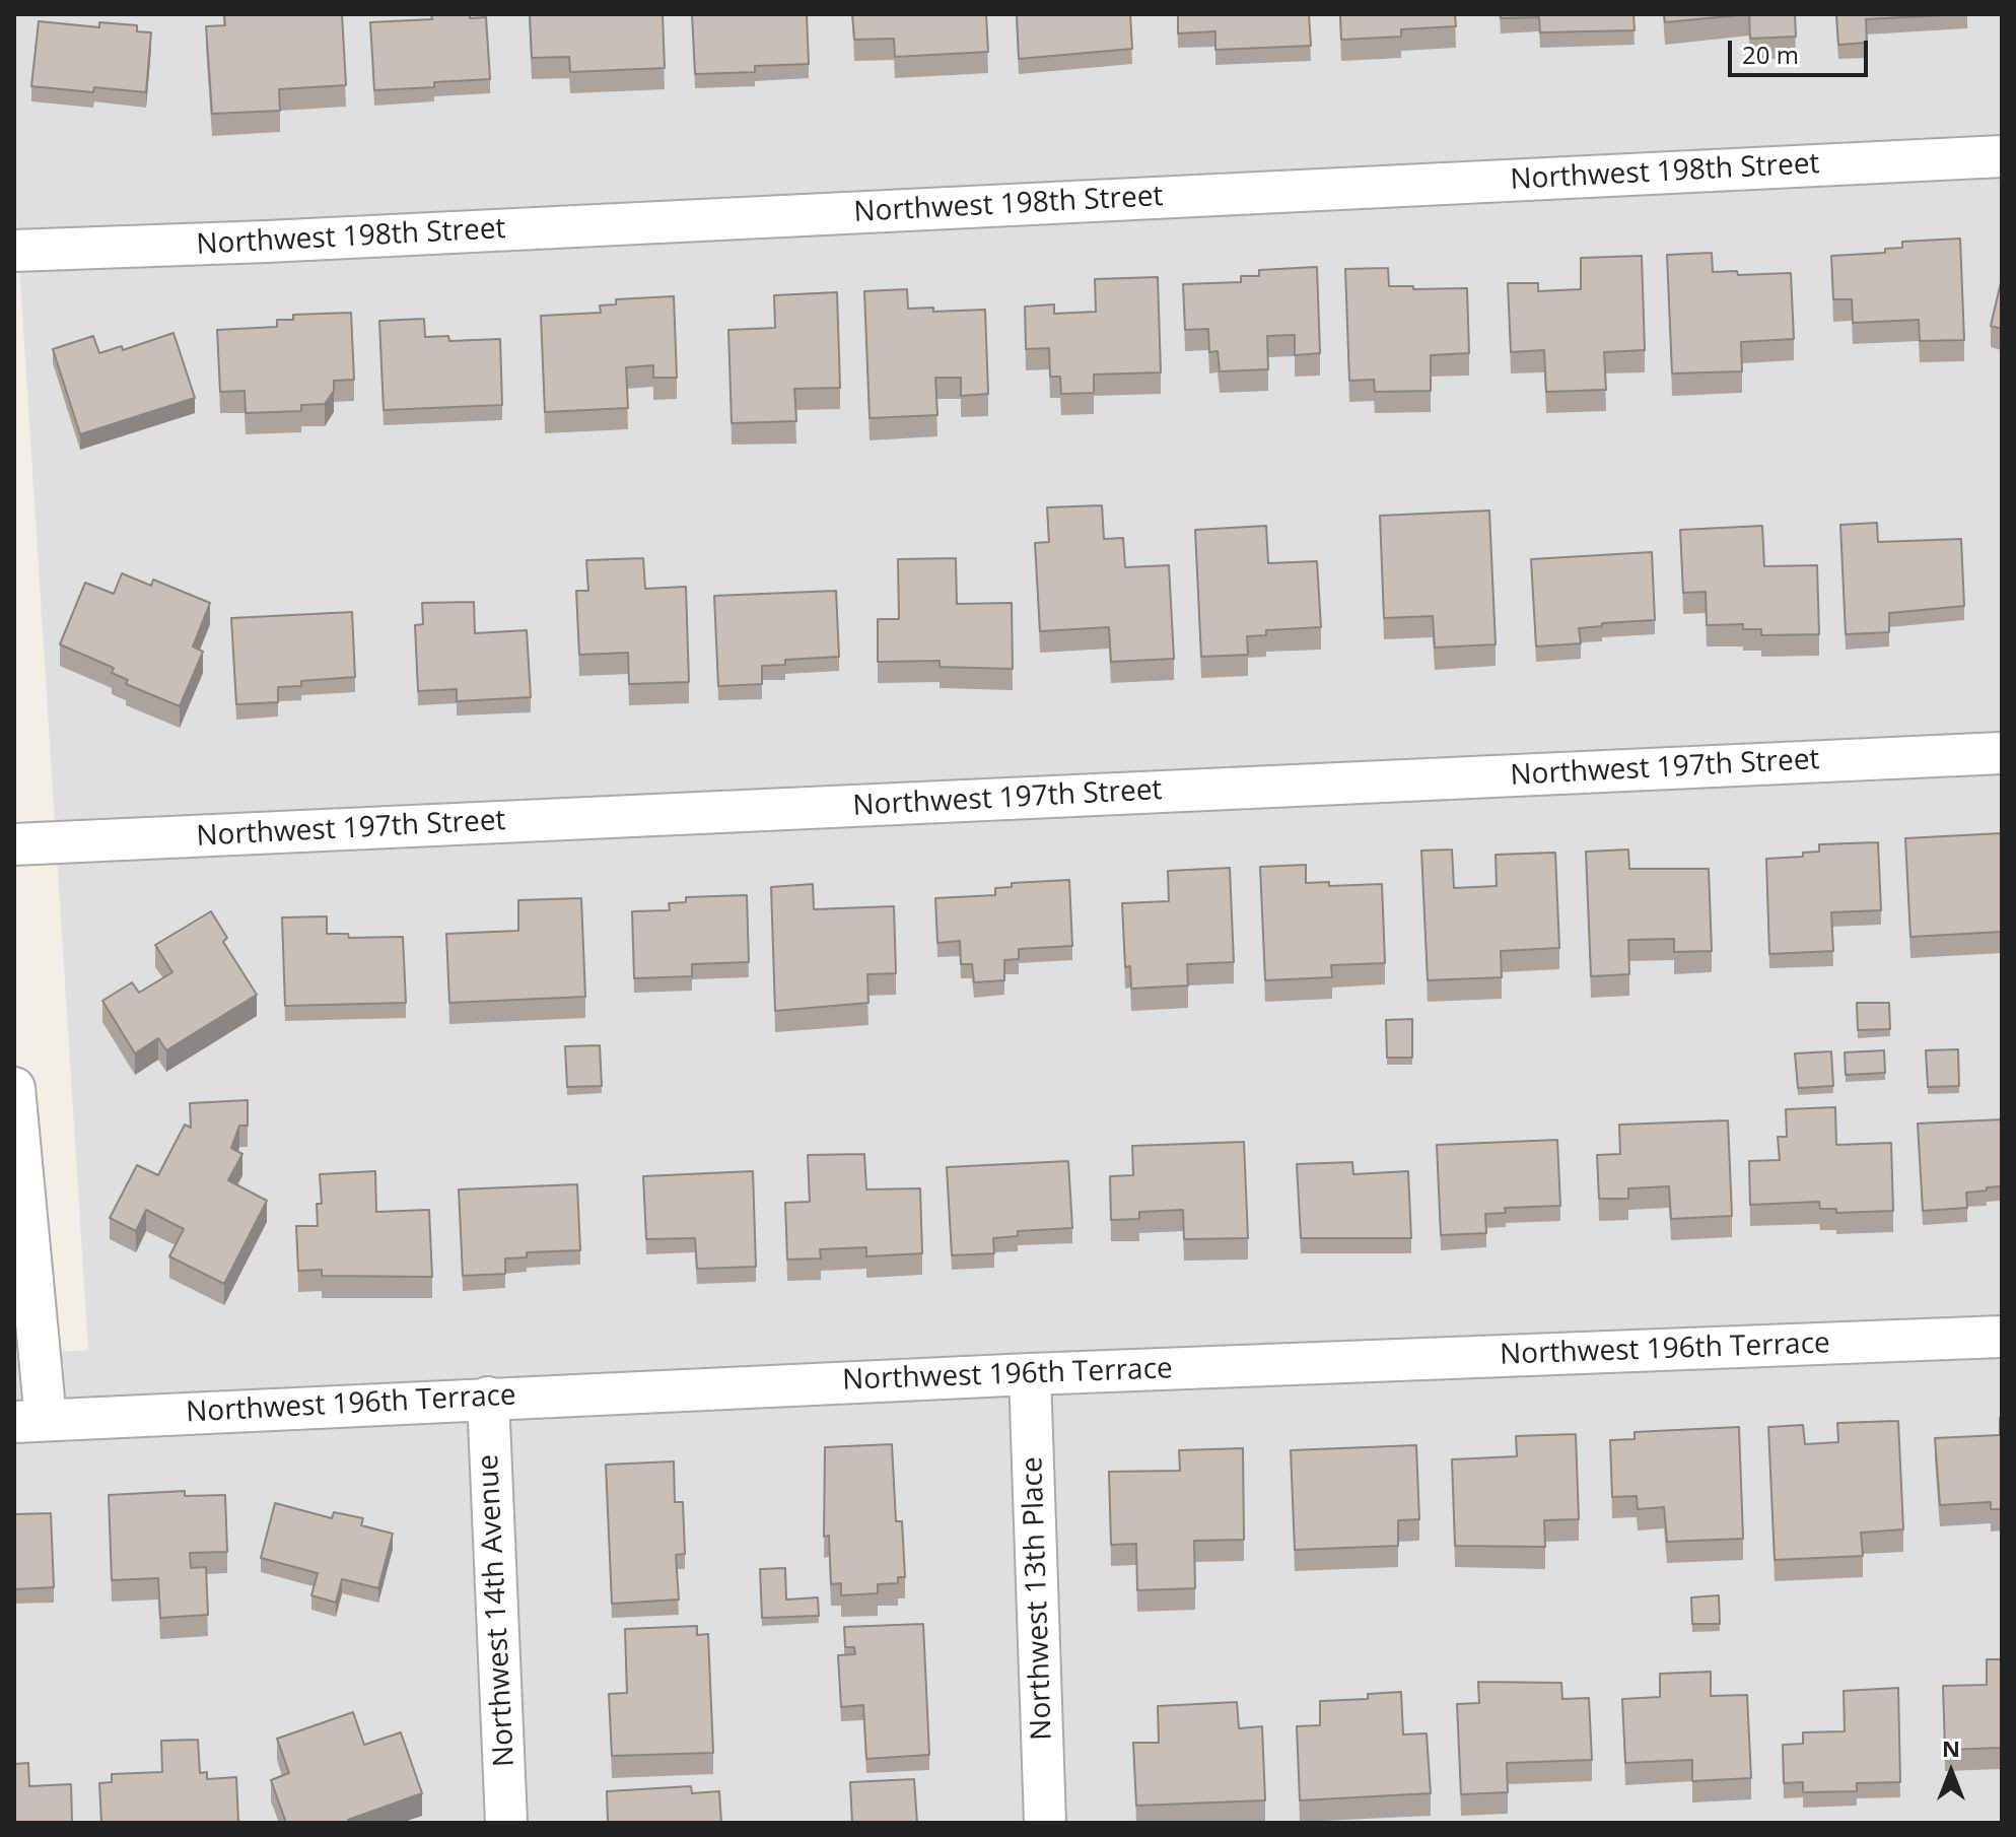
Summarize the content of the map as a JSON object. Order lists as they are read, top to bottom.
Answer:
{
  "streets": {
    "street": [
      "Northwest 198th Street",
      "Northwest 197th Street",
      "Northwest 196th Terrace",
      "Northwest 13th Place",
      "Northwest 14th Avenue"
    ]
  },
  "crossings": [
    ["Northwest 196th Terrace", "Northwest 13th Place"],
    ["Northwest 196th Terrace", "Northwest 14th Avenue"]
  ],
  "scale_bar": "20 m",
  "north": "top"
}
